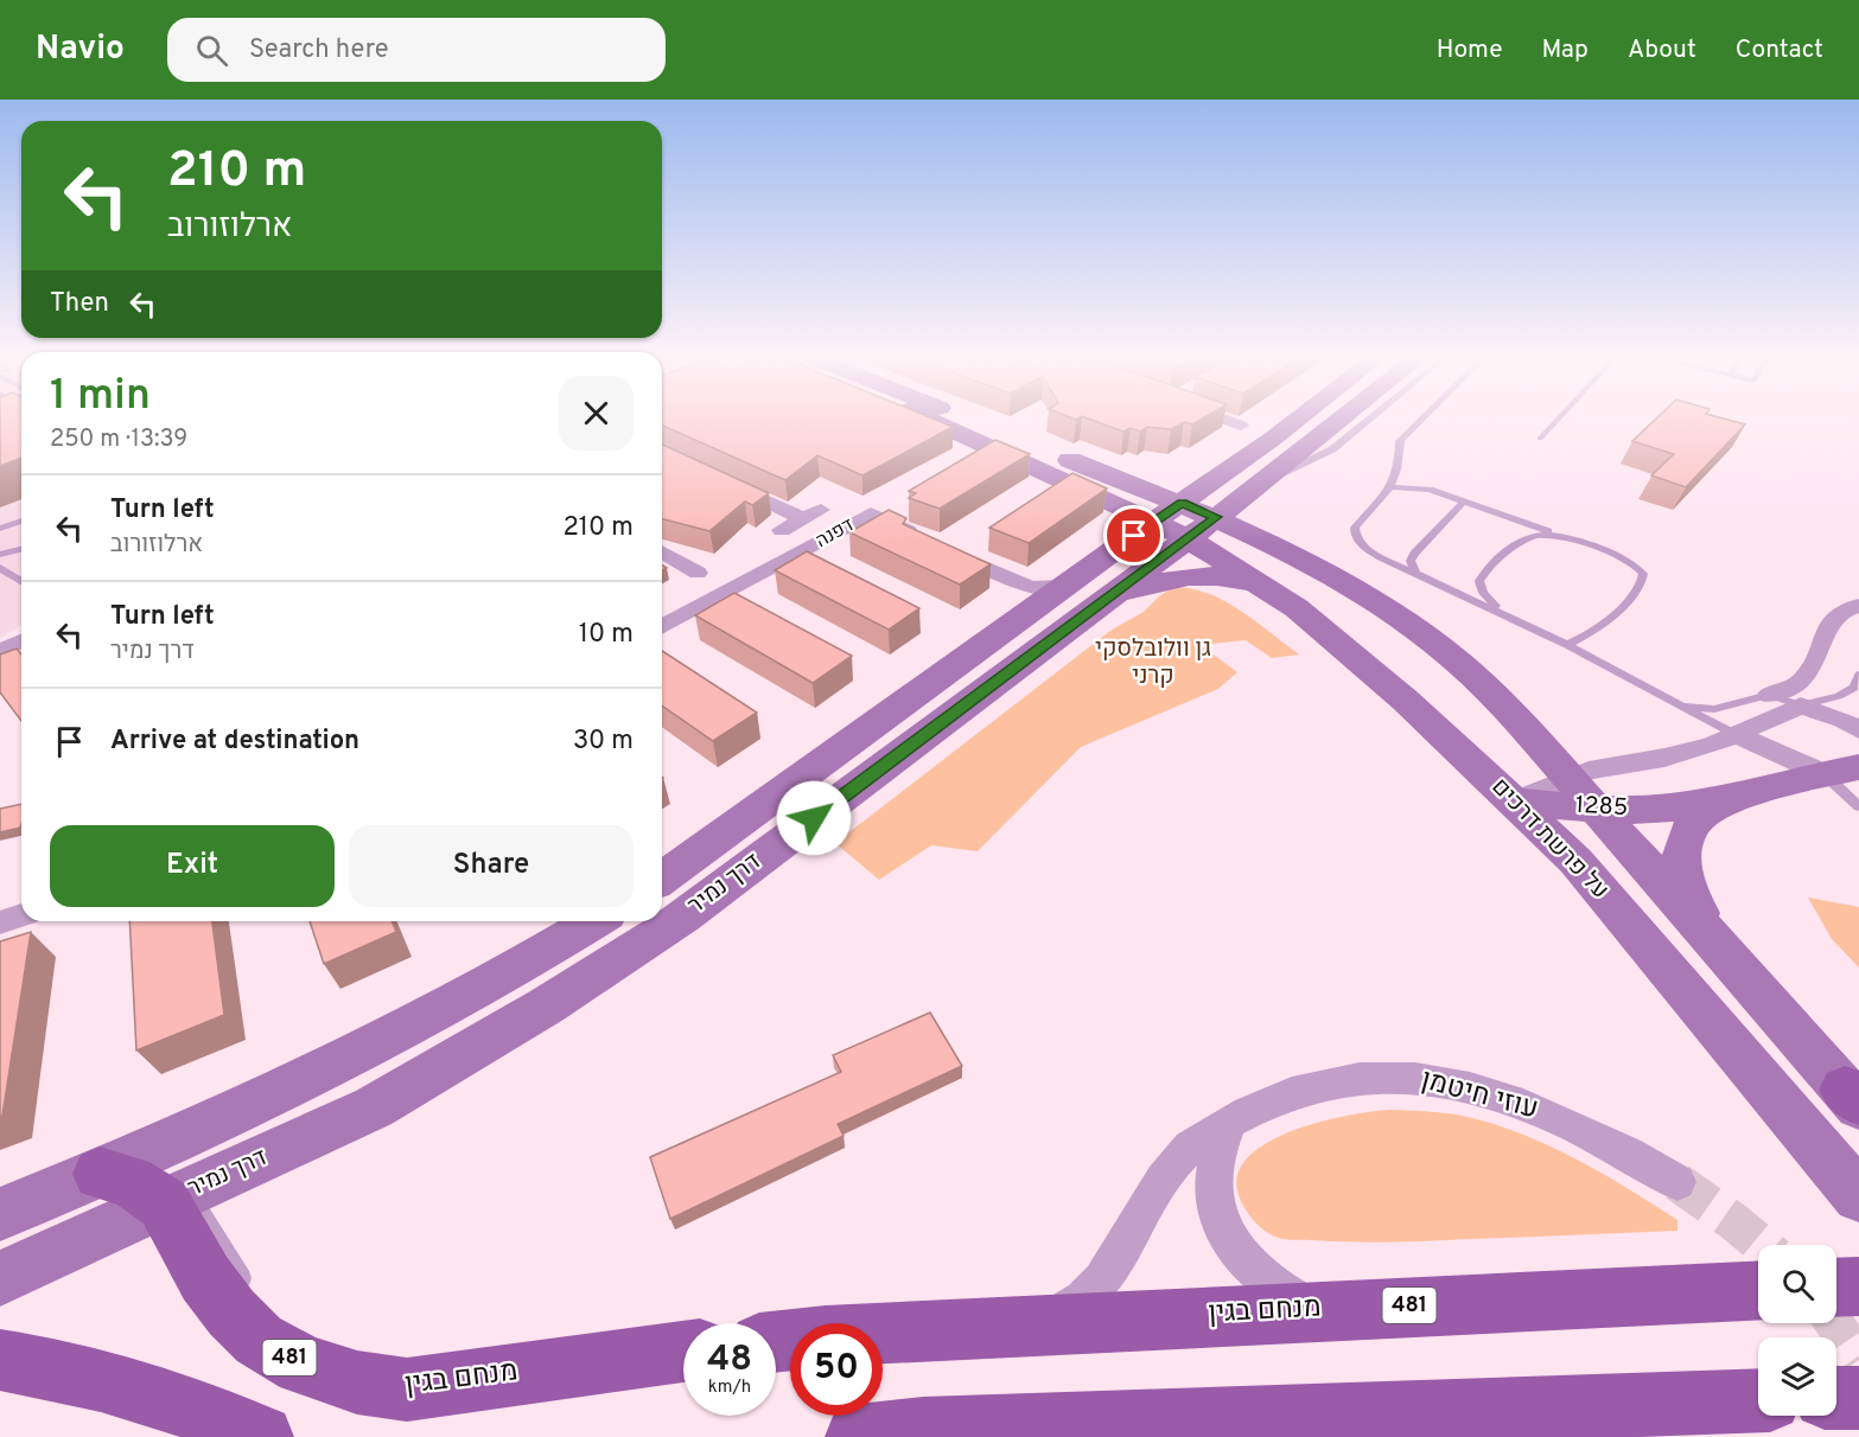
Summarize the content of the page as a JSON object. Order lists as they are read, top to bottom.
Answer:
{
  "streets": {
    "main road": [
      "1285",
      "על פרשת דרכים",
      "דרך נמיר",
      "481",
      "מנחם בגין"
    ],
    "street": ["דפנה", "עוזי חיטמן"]
  },
  "crossings": [
    ["דפנה", "דרך נמיר"],
    ["1285", "על פרשת דרכים"],
    ["על פרשת דרכים", "דרך נמיר"],
    ["דרך נמיר", "מנחם בגין"],
    ["עוזי חיטמן", "מנחם בגין"]
  ],
  "parks": ["גן וולובלסקי קרני"],
  "page": {
    "header": "Navio",
    "search": "Search here",
    "nav": [
      "Home",
      "Map",
      "About",
      "Contact"
    ],
    "turn": ["210 m", "ארלוזורוב"],
    "then": "Then",
    "heading": ["1 min", "250 m · 13:39"],
    "list": [
      {
        "name": "Turn left",
        "note": "ארלוזורוב",
        "value": "210 m"
      },
      {
        "name": "Turn left",
        "note": "דרך נמיר",
        "value": "10 m"
      },
      {
        "name": "Arrive at destination",
        "value": "30 m"
      }
    ],
    "buttons": ["Exit", "Share"],
    "speed": "48 km/h",
    "limit": "50"
  }
}
